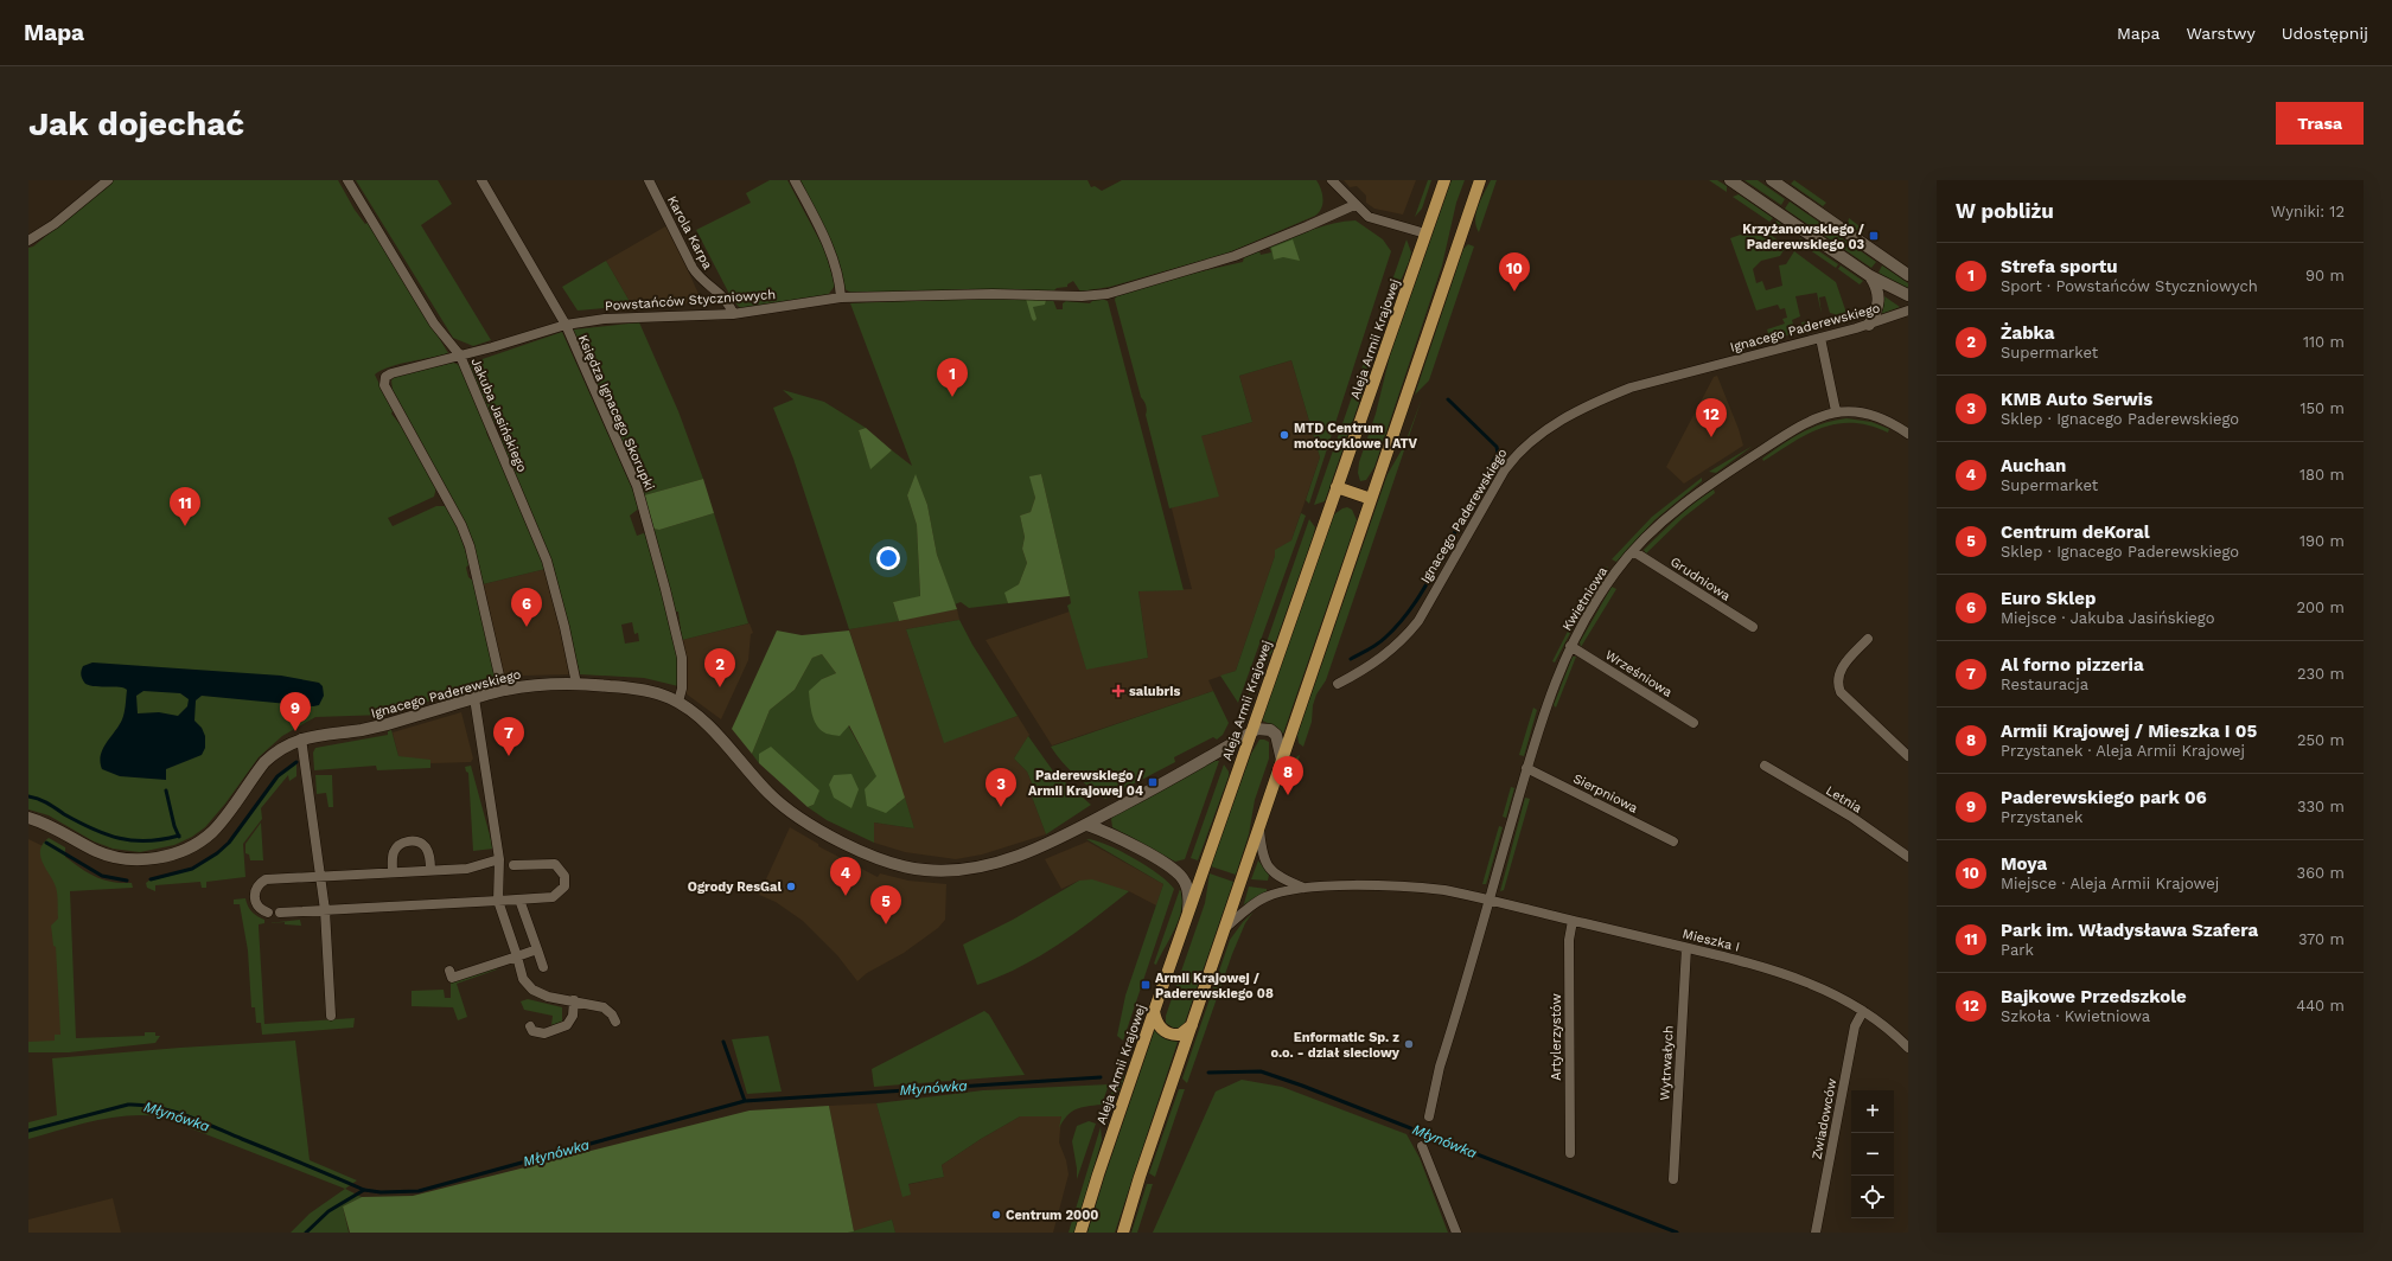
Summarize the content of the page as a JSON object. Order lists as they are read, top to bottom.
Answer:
{
  "streets": {
    "main road": ["Aleja Armii Krajowej"],
    "street": [
      "Karola Karpa",
      "Powstańców Styczniowych",
      "Ignacego Paderewskiego",
      "Księdza Ignacego Skorupki",
      "Jakuba Jasińskiego",
      "Grudniowa",
      "Kwietniowa",
      "Wrześniowa",
      "Sierpniowa",
      "Letnia",
      "Mieszka I",
      "Artylerzystów",
      "Wytrwałych",
      "Zwiadowców"
    ]
  },
  "crossings": [
    ["Karola Karpa", "Powstańców Styczniowych"],
    ["Powstańców Styczniowych", "Ignacego Paderewskiego"],
    ["Powstańców Styczniowych", "Księdza Ignacego Skorupki"],
    ["Powstańców Styczniowych", "Jakuba Jasińskiego"],
    ["Ignacego Paderewskiego", "Aleja Armii Krajowej"],
    ["Ignacego Paderewskiego", "Księdza Ignacego Skorupki"],
    ["Ignacego Paderewskiego", "Jakuba Jasińskiego"],
    ["Grudniowa", "Kwietniowa"],
    ["Kwietniowa", "Wrześniowa"],
    ["Kwietniowa", "Sierpniowa"],
    ["Kwietniowa", "Mieszka I"],
    ["Mieszka I", "Artylerzystów"],
    ["Mieszka I", "Wytrwałych"],
    ["Mieszka I", "Zwiadowców"]
  ],
  "water": ["Młynówka"],
  "places": {
    "transit": ["Krzyżanowskiego / Paderewskiego 03", "Paderewskiego / Armii Krajowej 04", "Armii Krajowej / Paderewskiego 08"],
    "other": [
      "MTD Centrum motocyklowe i ATV",
      "Ogrody ResGal",
      "Enformatic Sp. z o.o. - dział sieciowy",
      "Centrum 2000"
    ],
    "health": ["salubris"]
  },
  "page": {
    "header": "Mapa",
    "nav": ["Mapa", "Warstwy", "Udostępnij"],
    "buttons": "Trasa",
    "title": "Jak dojechać",
    "heading": ["W pobliżu", "Wyniki: 12"],
    "list": [
      {
        "mark": "1",
        "name": "Strefa sportu",
        "note": "Sport · Powstańców Styczniowych",
        "value": "90 m"
      },
      {
        "mark": "2",
        "name": "Żabka",
        "note": "Supermarket",
        "value": "110 m"
      },
      {
        "mark": "3",
        "name": "KMB Auto Serwis",
        "note": "Sklep · Ignacego Paderewskiego",
        "value": "150 m"
      },
      {
        "mark": "4",
        "name": "Auchan",
        "note": "Supermarket",
        "value": "180 m"
      },
      {
        "mark": "5",
        "name": "Centrum deKoral",
        "note": "Sklep · Ignacego Paderewskiego",
        "value": "190 m"
      },
      {
        "mark": "6",
        "name": "Euro Sklep",
        "note": "Miejsce · Jakuba Jasińskiego",
        "value": "200 m"
      },
      {
        "mark": "7",
        "name": "Al forno pizzeria",
        "note": "Restauracja",
        "value": "230 m"
      },
      {
        "mark": "8",
        "name": "Armii Krajowej / Mieszka I 05",
        "note": "Przystanek · Aleja Armii Krajowej",
        "value": "250 m"
      },
      {
        "mark": "9",
        "name": "Paderewskiego park 06",
        "note": "Przystanek",
        "value": "330 m"
      },
      {
        "mark": "10",
        "name": "Moya",
        "note": "Miejsce · Aleja Armii Krajowej",
        "value": "360 m"
      },
      {
        "mark": "11",
        "name": "Park im. Władysława Szafera",
        "note": "Park",
        "value": "370 m"
      },
      {
        "mark": "12",
        "name": "Bajkowe Przedszkole",
        "note": "Szkoła · Kwietniowa",
        "value": "440 m"
      }
    ],
    "pins": [
      "10",
      "1",
      "12",
      "11",
      "6",
      "2",
      "9",
      "7",
      "8",
      "3",
      "4",
      "5"
    ],
    "map_buttons": ["+", "−"]
  }
}
